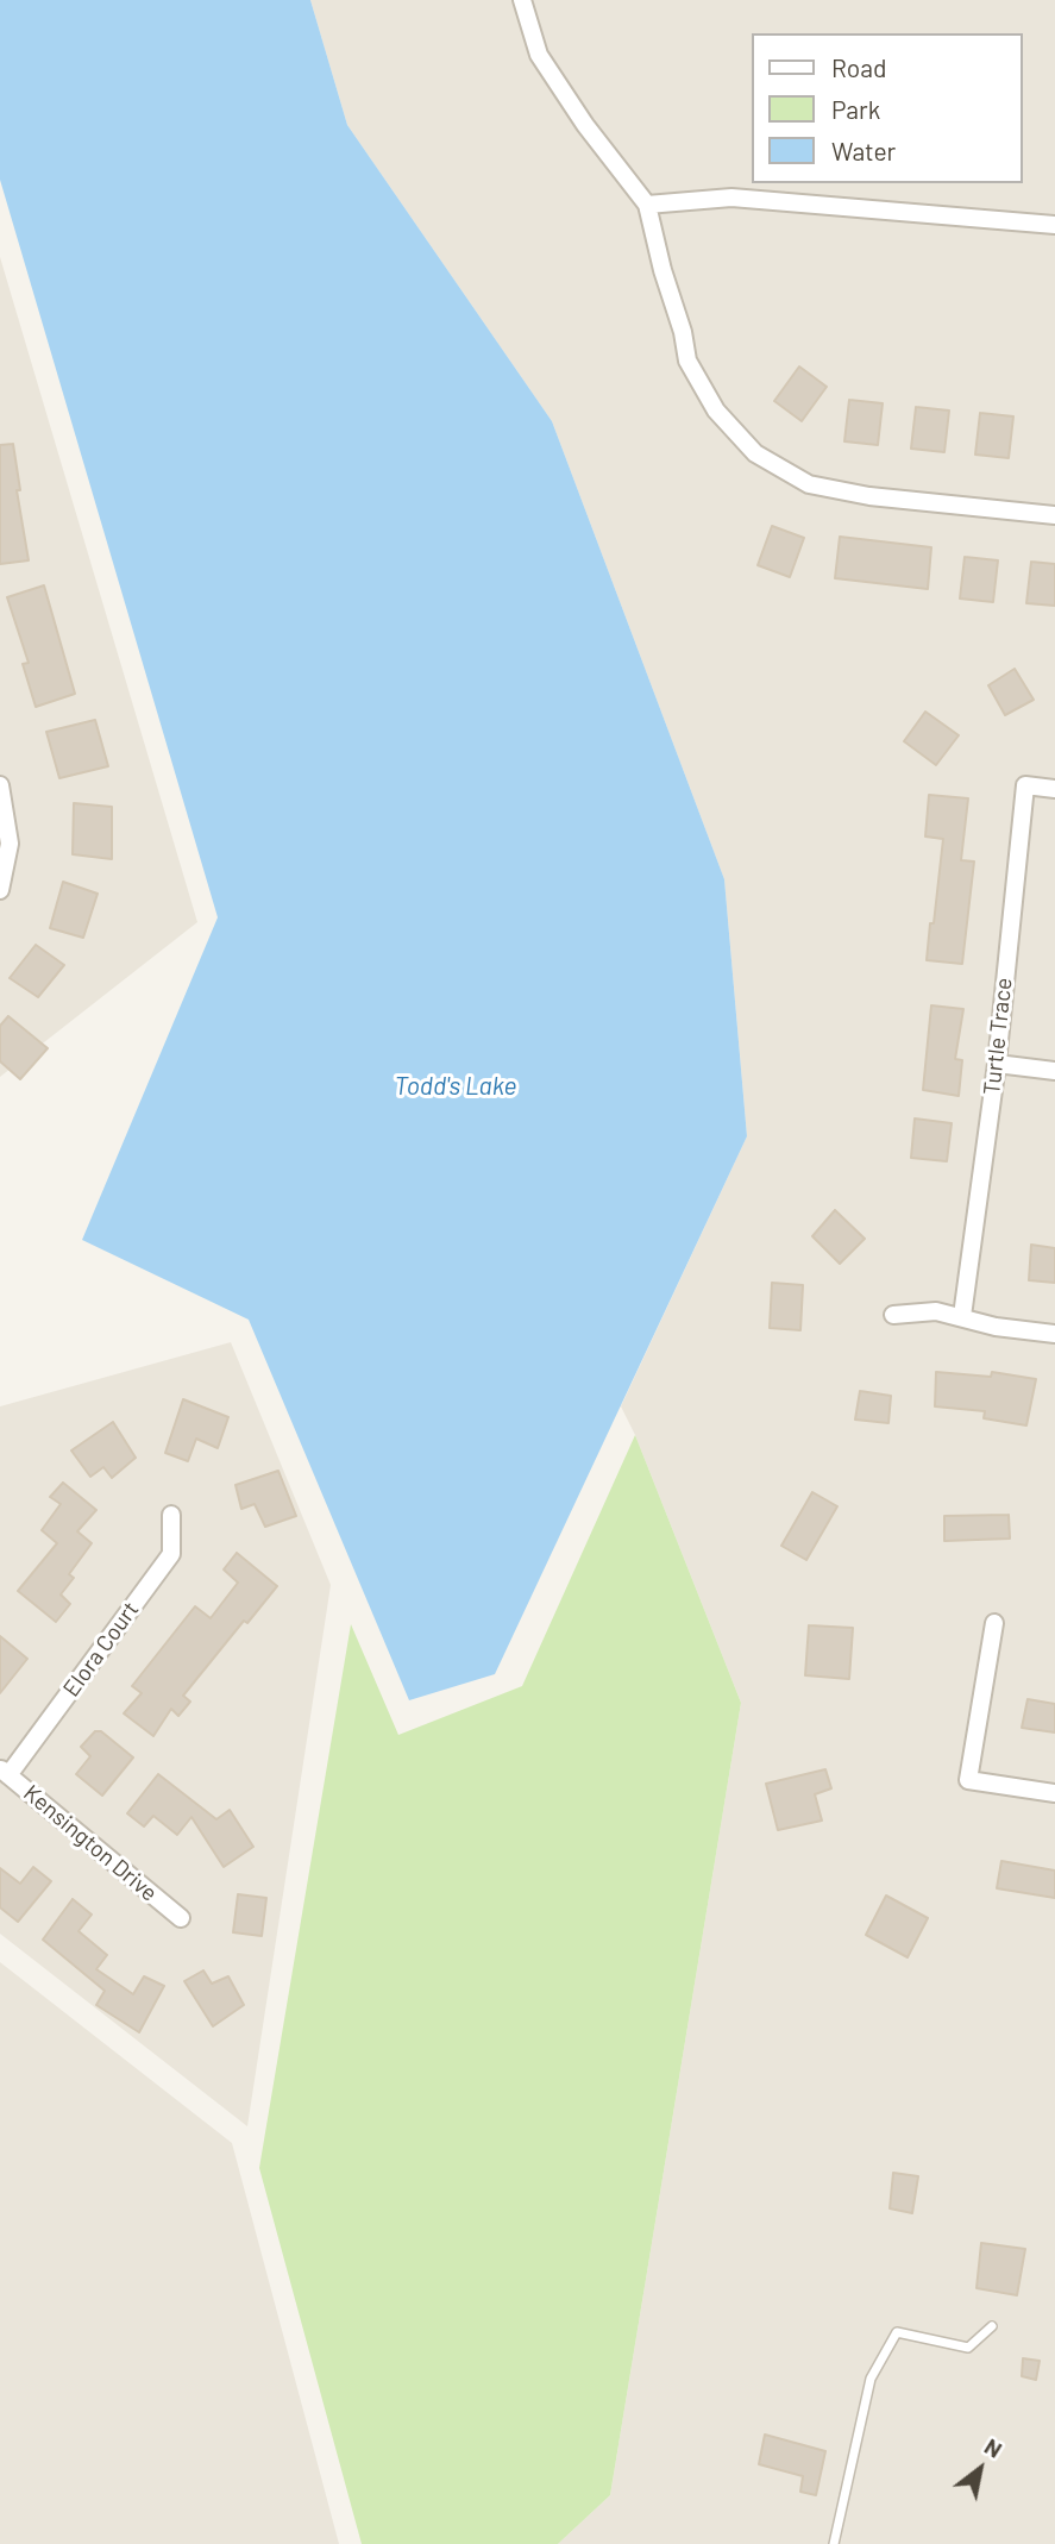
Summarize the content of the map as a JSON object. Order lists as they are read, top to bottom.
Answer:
{
  "streets": {
    "street": ["Turtle Trace", "Elora Court", "Kensington Drive"]
  },
  "crossings": [
    ["Elora Court", "Kensington Drive"]
  ],
  "water": ["Todd's Lake"],
  "legend": ["Road", "Park", "Water"],
  "north": "top right"
}
